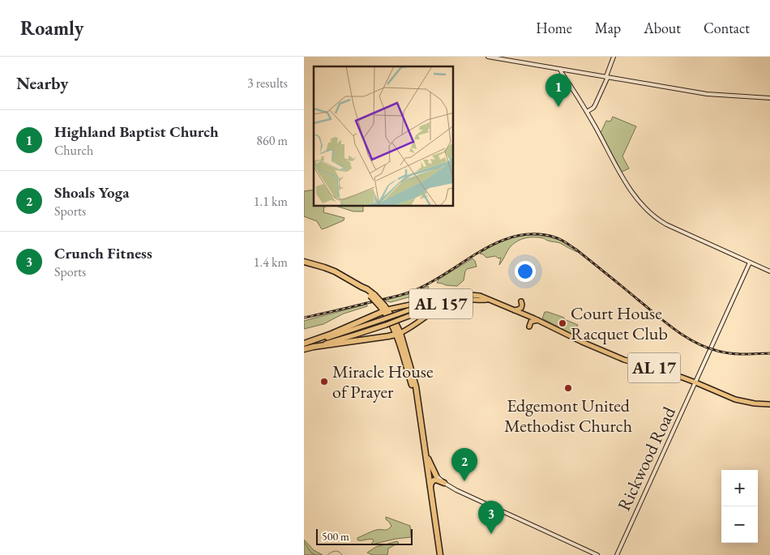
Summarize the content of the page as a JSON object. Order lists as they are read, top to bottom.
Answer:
{
  "streets": {
    "main road": ["AL 157", "AL 17", "Rickwood Road"]
  },
  "crossings": [
    ["AL 157", "AL 17"],
    ["AL 17", "Rickwood Road"]
  ],
  "places": ["Court House Racquet Club", "Miracle House of Prayer", "Edgemont United Methodist Church"],
  "scale_bar": "500 m",
  "page": {
    "header": "Roamly",
    "nav": [
      "Home",
      "Map",
      "About",
      "Contact"
    ],
    "heading": ["Nearby", "3 results"],
    "pins": ["1", "2", "3"],
    "list": [
      {
        "mark": "1",
        "name": "Highland Baptist Church",
        "note": "Church",
        "value": "860 m"
      },
      {
        "mark": "2",
        "name": "Shoals Yoga",
        "note": "Sports",
        "value": "1.1 km"
      },
      {
        "mark": "3",
        "name": "Crunch Fitness",
        "note": "Sports",
        "value": "1.4 km"
      }
    ],
    "map_buttons": ["+", "−"],
    "scale": "500 m"
  }
}
